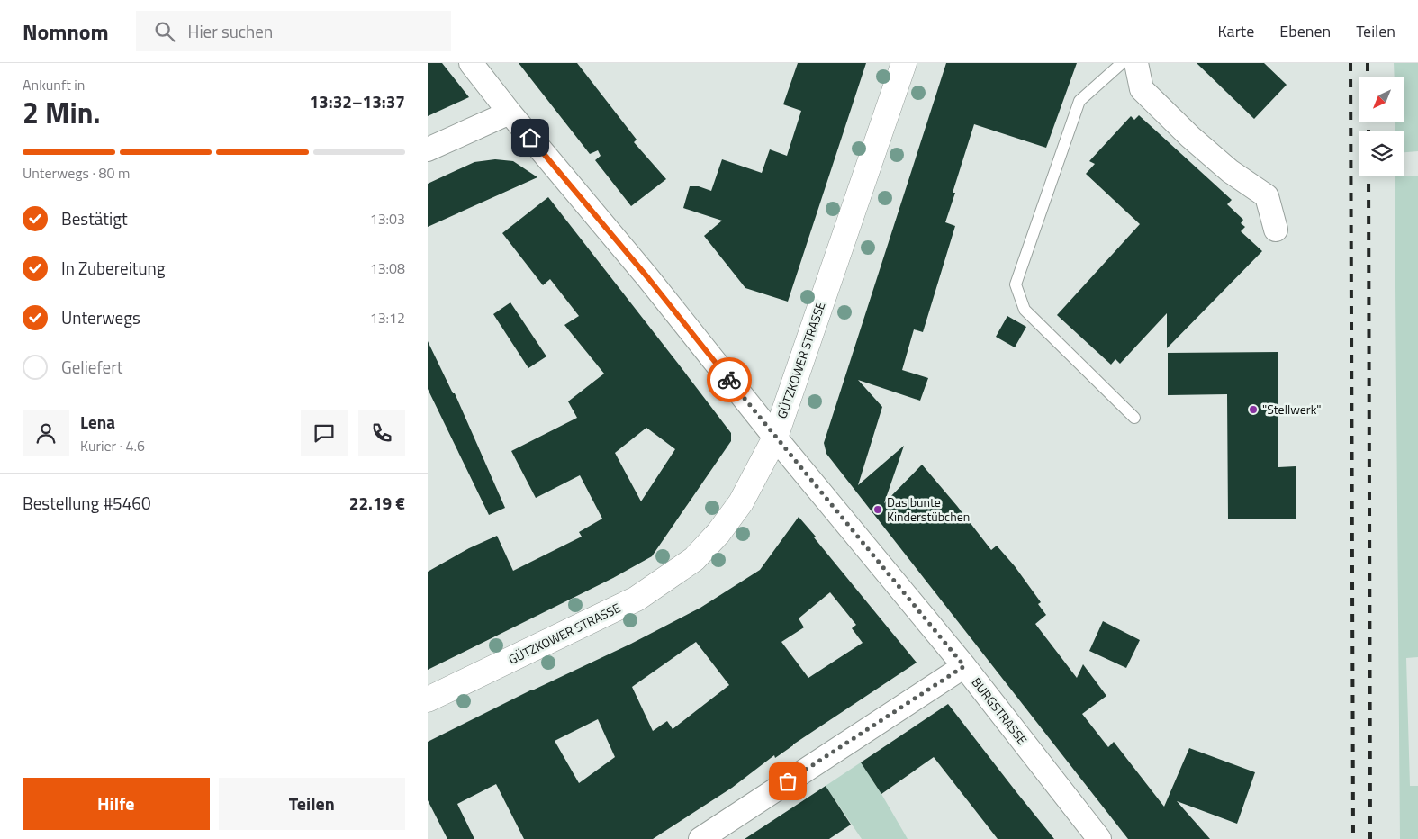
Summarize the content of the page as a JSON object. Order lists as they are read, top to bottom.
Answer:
{
  "streets": {
    "street": ["GÜTZKOWER STRASSE", "BURGSTRASSE"]
  },
  "crossings": [
    ["GÜTZKOWER STRASSE", "BURGSTRASSE"]
  ],
  "places": ["\"Stellwerk\"", "Das bunte Kinderstübchen"],
  "north": "bottom left",
  "page": {
    "header": "Nomnom",
    "search": "Hier suchen",
    "nav": ["Karte", "Ebenen", "Teilen"],
    "heading": ["2 Min.", "Ankunft in", "13:32–13:37"],
    "panel": [
      "Lena",
      "Kurier · 4.6",
      "Bestellung #5460",
      "22.19 €"
    ],
    "bar": "Unterwegs · 80 m",
    "list": [
      ["Bestätigt", "13:03"],
      ["In Zubereitung", "13:08"],
      ["Unterwegs", "13:12"],
      "Geliefert"
    ],
    "buttons": ["Hilfe", "Teilen"]
  }
}
